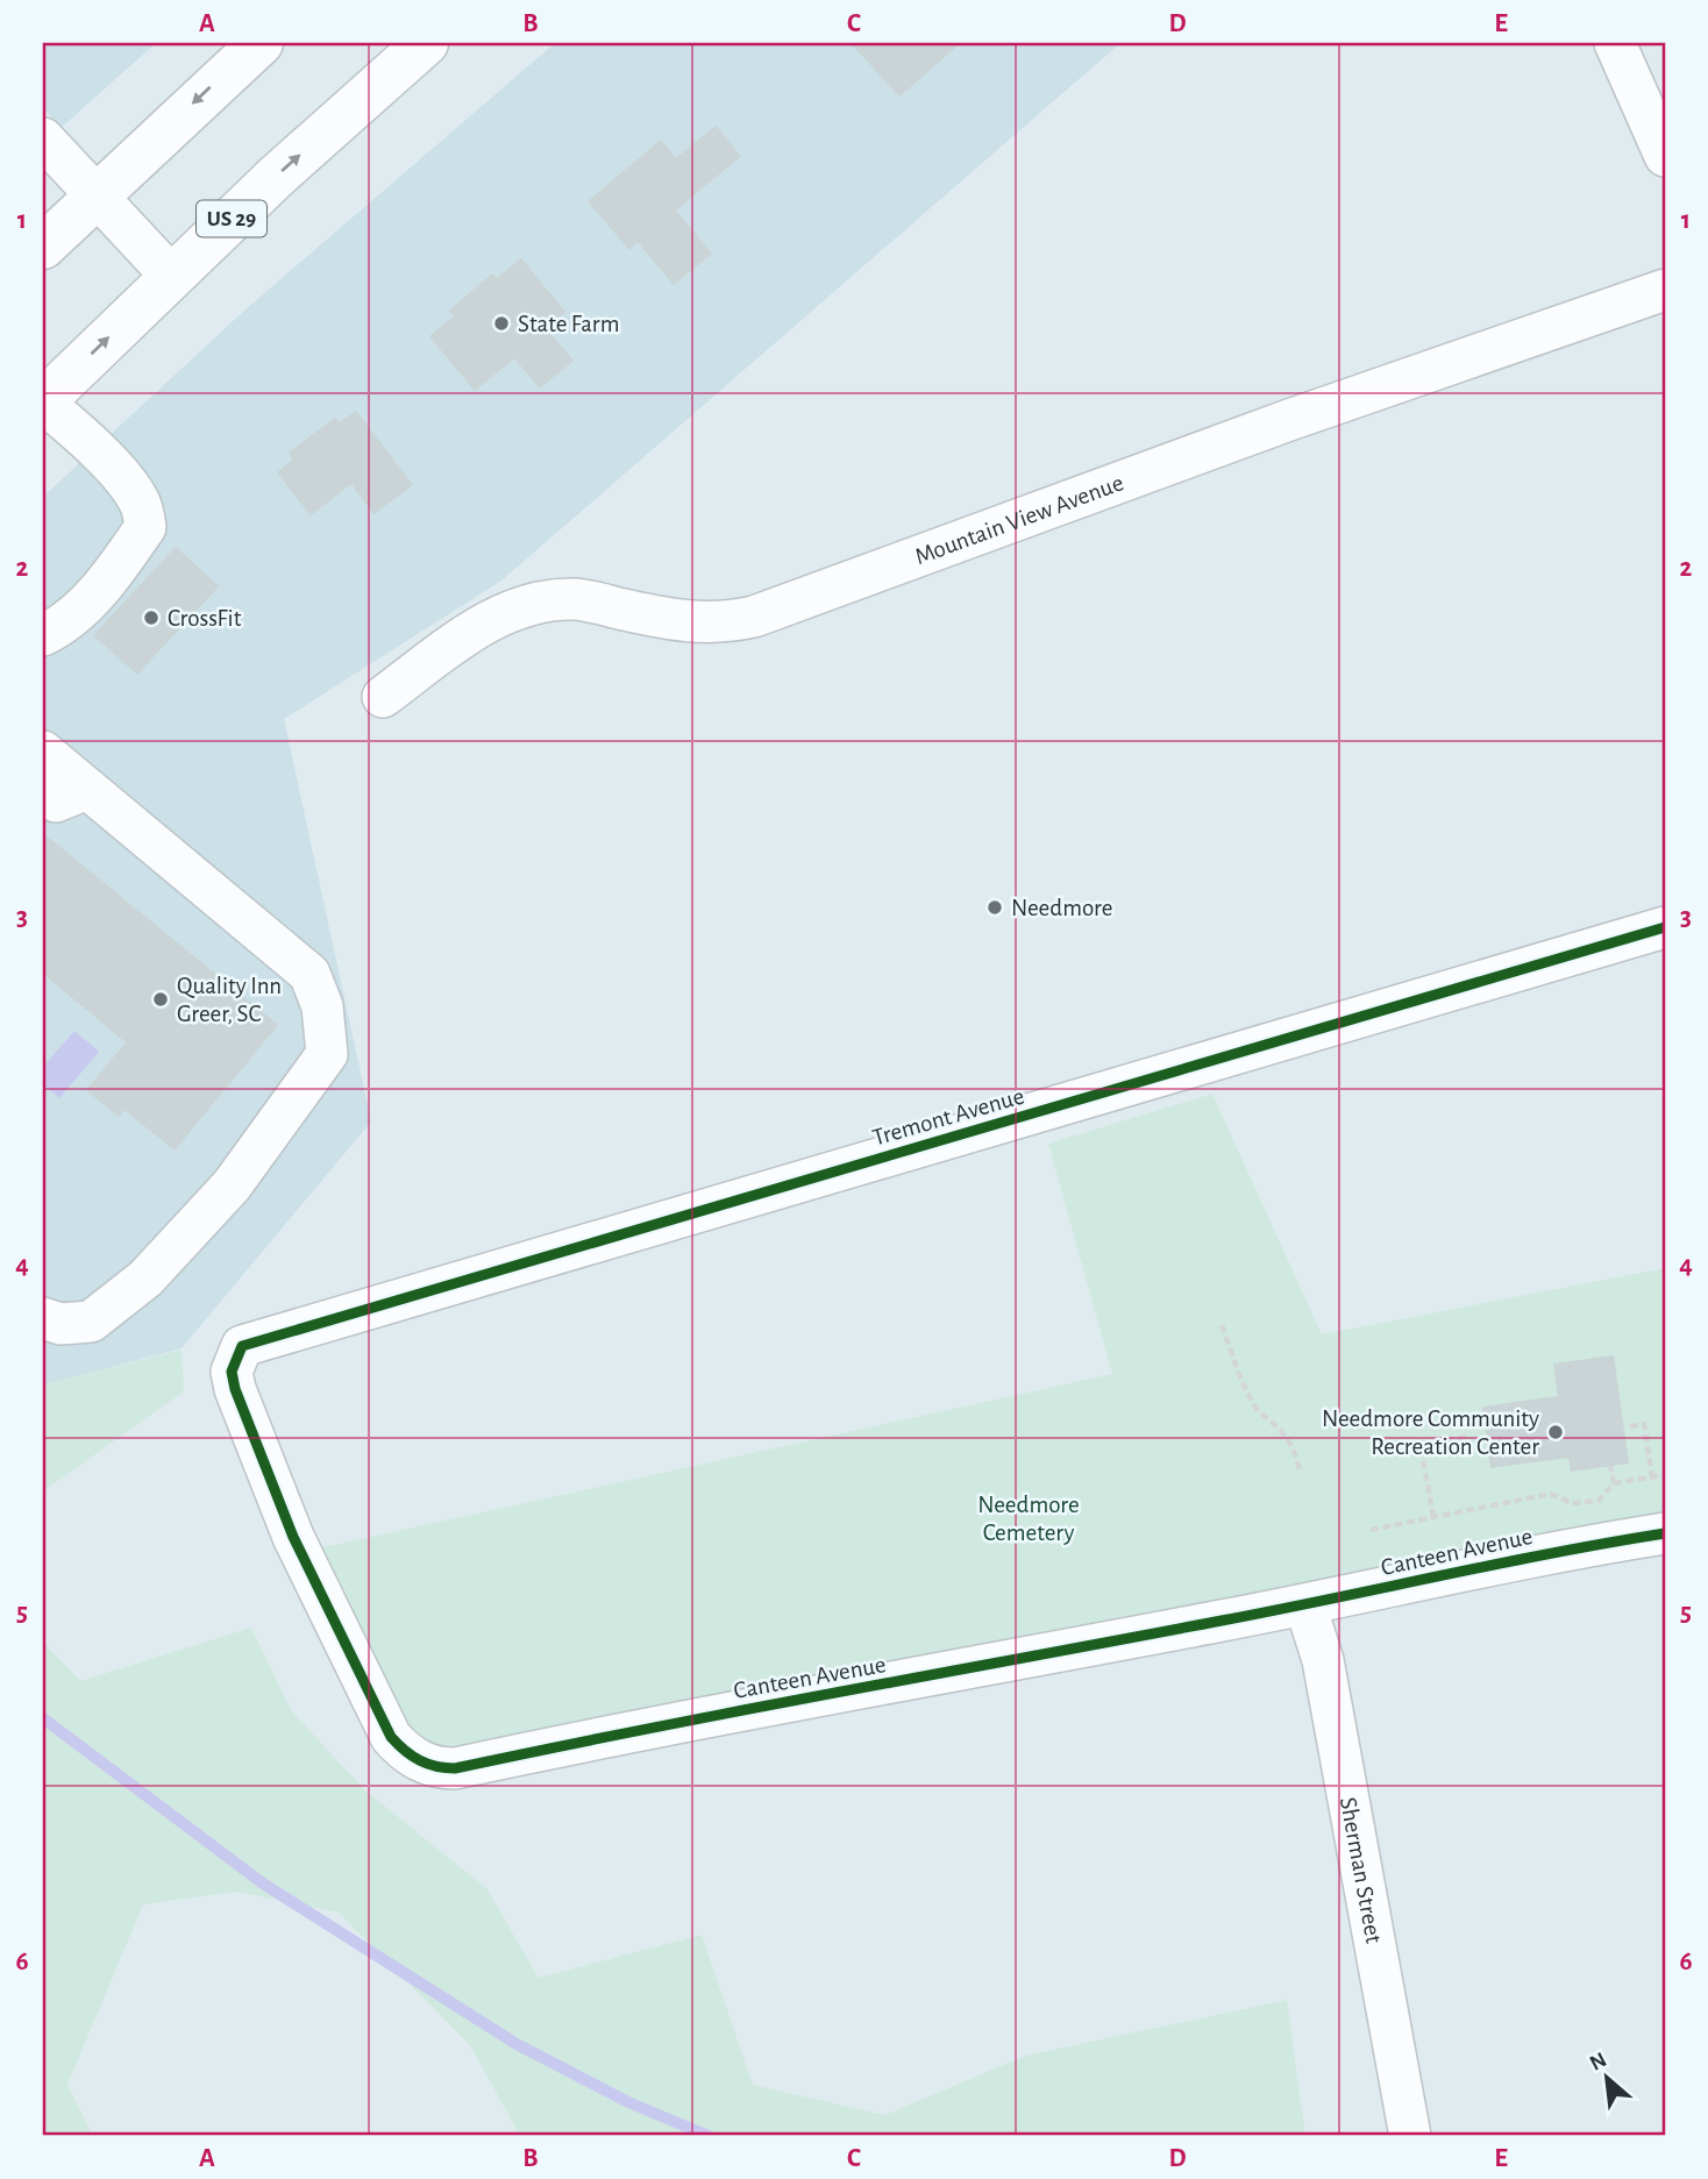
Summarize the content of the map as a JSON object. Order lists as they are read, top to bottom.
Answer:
{
  "streets": {
    "main road": ["US 29"],
    "street": [
      "Mountain View Avenue",
      "Tremont Avenue",
      "Canteen Avenue",
      "Sherman Street"
    ]
  },
  "crossings": [
    ["Tremont Avenue", "Canteen Avenue"],
    ["Canteen Avenue", "Sherman Street"]
  ],
  "parks": ["Needmore Cemetery"],
  "places": [
    "State Farm",
    "CrossFit",
    "Needmore",
    "Quality Inn Greer, SC",
    "Needmore Community Recreation Center"
  ],
  "north": "top left",
  "grid": {
    "columns": [
      "A",
      "B",
      "C",
      "D",
      "E"
    ],
    "rows": [
      "1",
      "2",
      "3",
      "4",
      "5",
      "6"
    ]
  }
}
